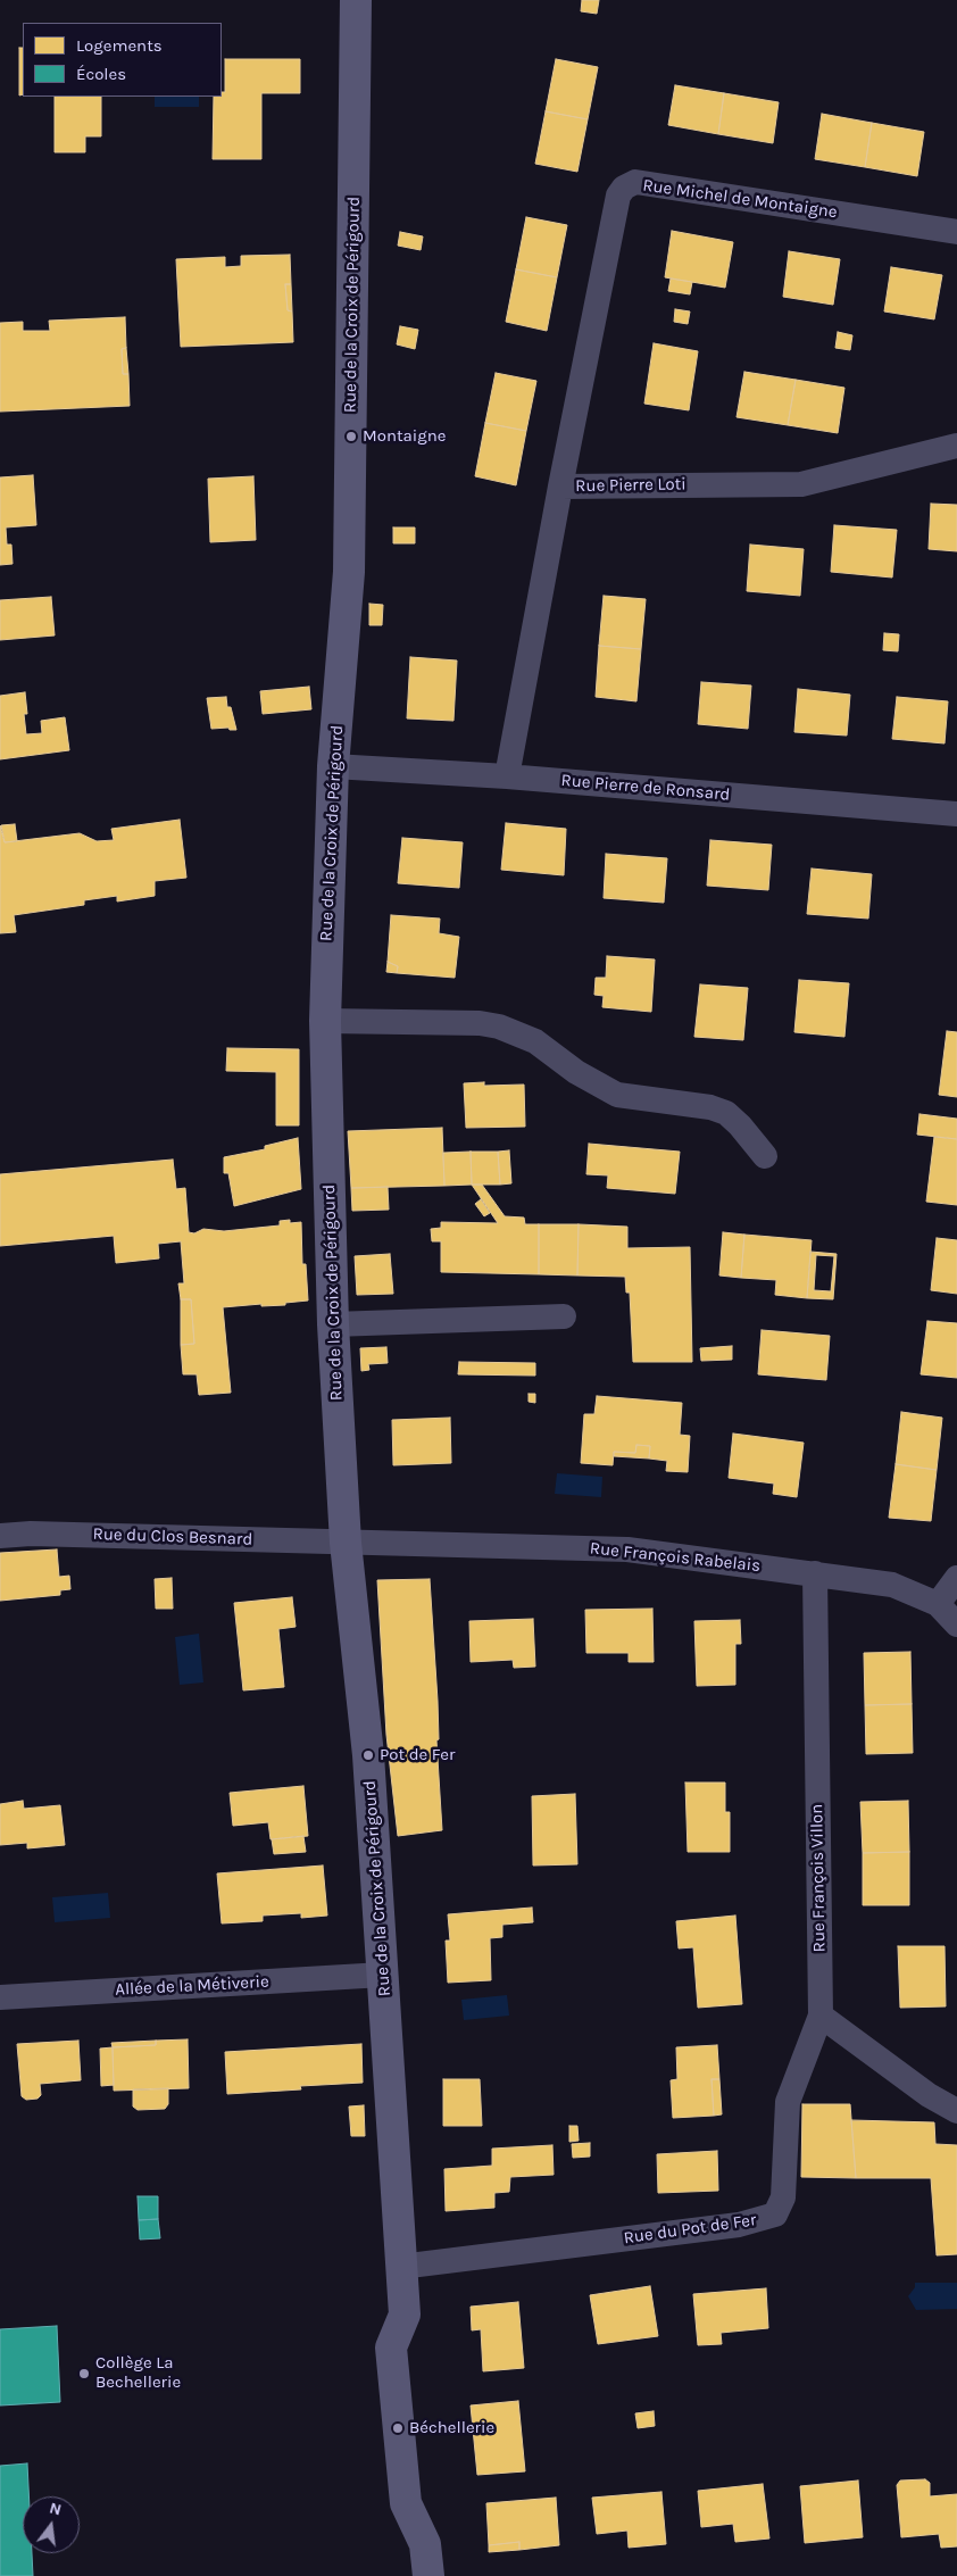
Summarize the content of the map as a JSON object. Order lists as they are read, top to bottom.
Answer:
{
  "streets": {
    "street": [
      "Rue Michel de Montaigne",
      "Rue de la Croix de Périgourd",
      "Rue Pierre Loti",
      "Rue Pierre de Ronsard",
      "Rue du Clos Besnard",
      "Rue François Rabelais",
      "Rue François Villon",
      "Allée de la Métiverie",
      "Rue du Pot de Fer"
    ]
  },
  "crossings": [
    ["Rue Michel de Montaigne", "Rue Pierre Loti"],
    ["Rue de la Croix de Périgourd", "Rue Pierre de Ronsard"],
    ["Rue de la Croix de Périgourd", "Rue du Clos Besnard"],
    ["Rue de la Croix de Périgourd", "Rue François Rabelais"],
    ["Rue de la Croix de Périgourd", "Allée de la Métiverie"],
    ["Rue de la Croix de Périgourd", "Rue du Pot de Fer"],
    ["Rue Pierre Loti", "Rue Pierre de Ronsard"],
    ["Rue du Clos Besnard", "Rue François Rabelais"],
    ["Rue François Rabelais", "Rue François Villon"],
    ["Rue François Villon", "Rue du Pot de Fer"]
  ],
  "places": [
    "Montaigne",
    "Pot de Fer",
    "Collège La Bechellerie",
    "Béchellerie"
  ],
  "legend": ["Logements", "Écoles"],
  "north": "top"
}
